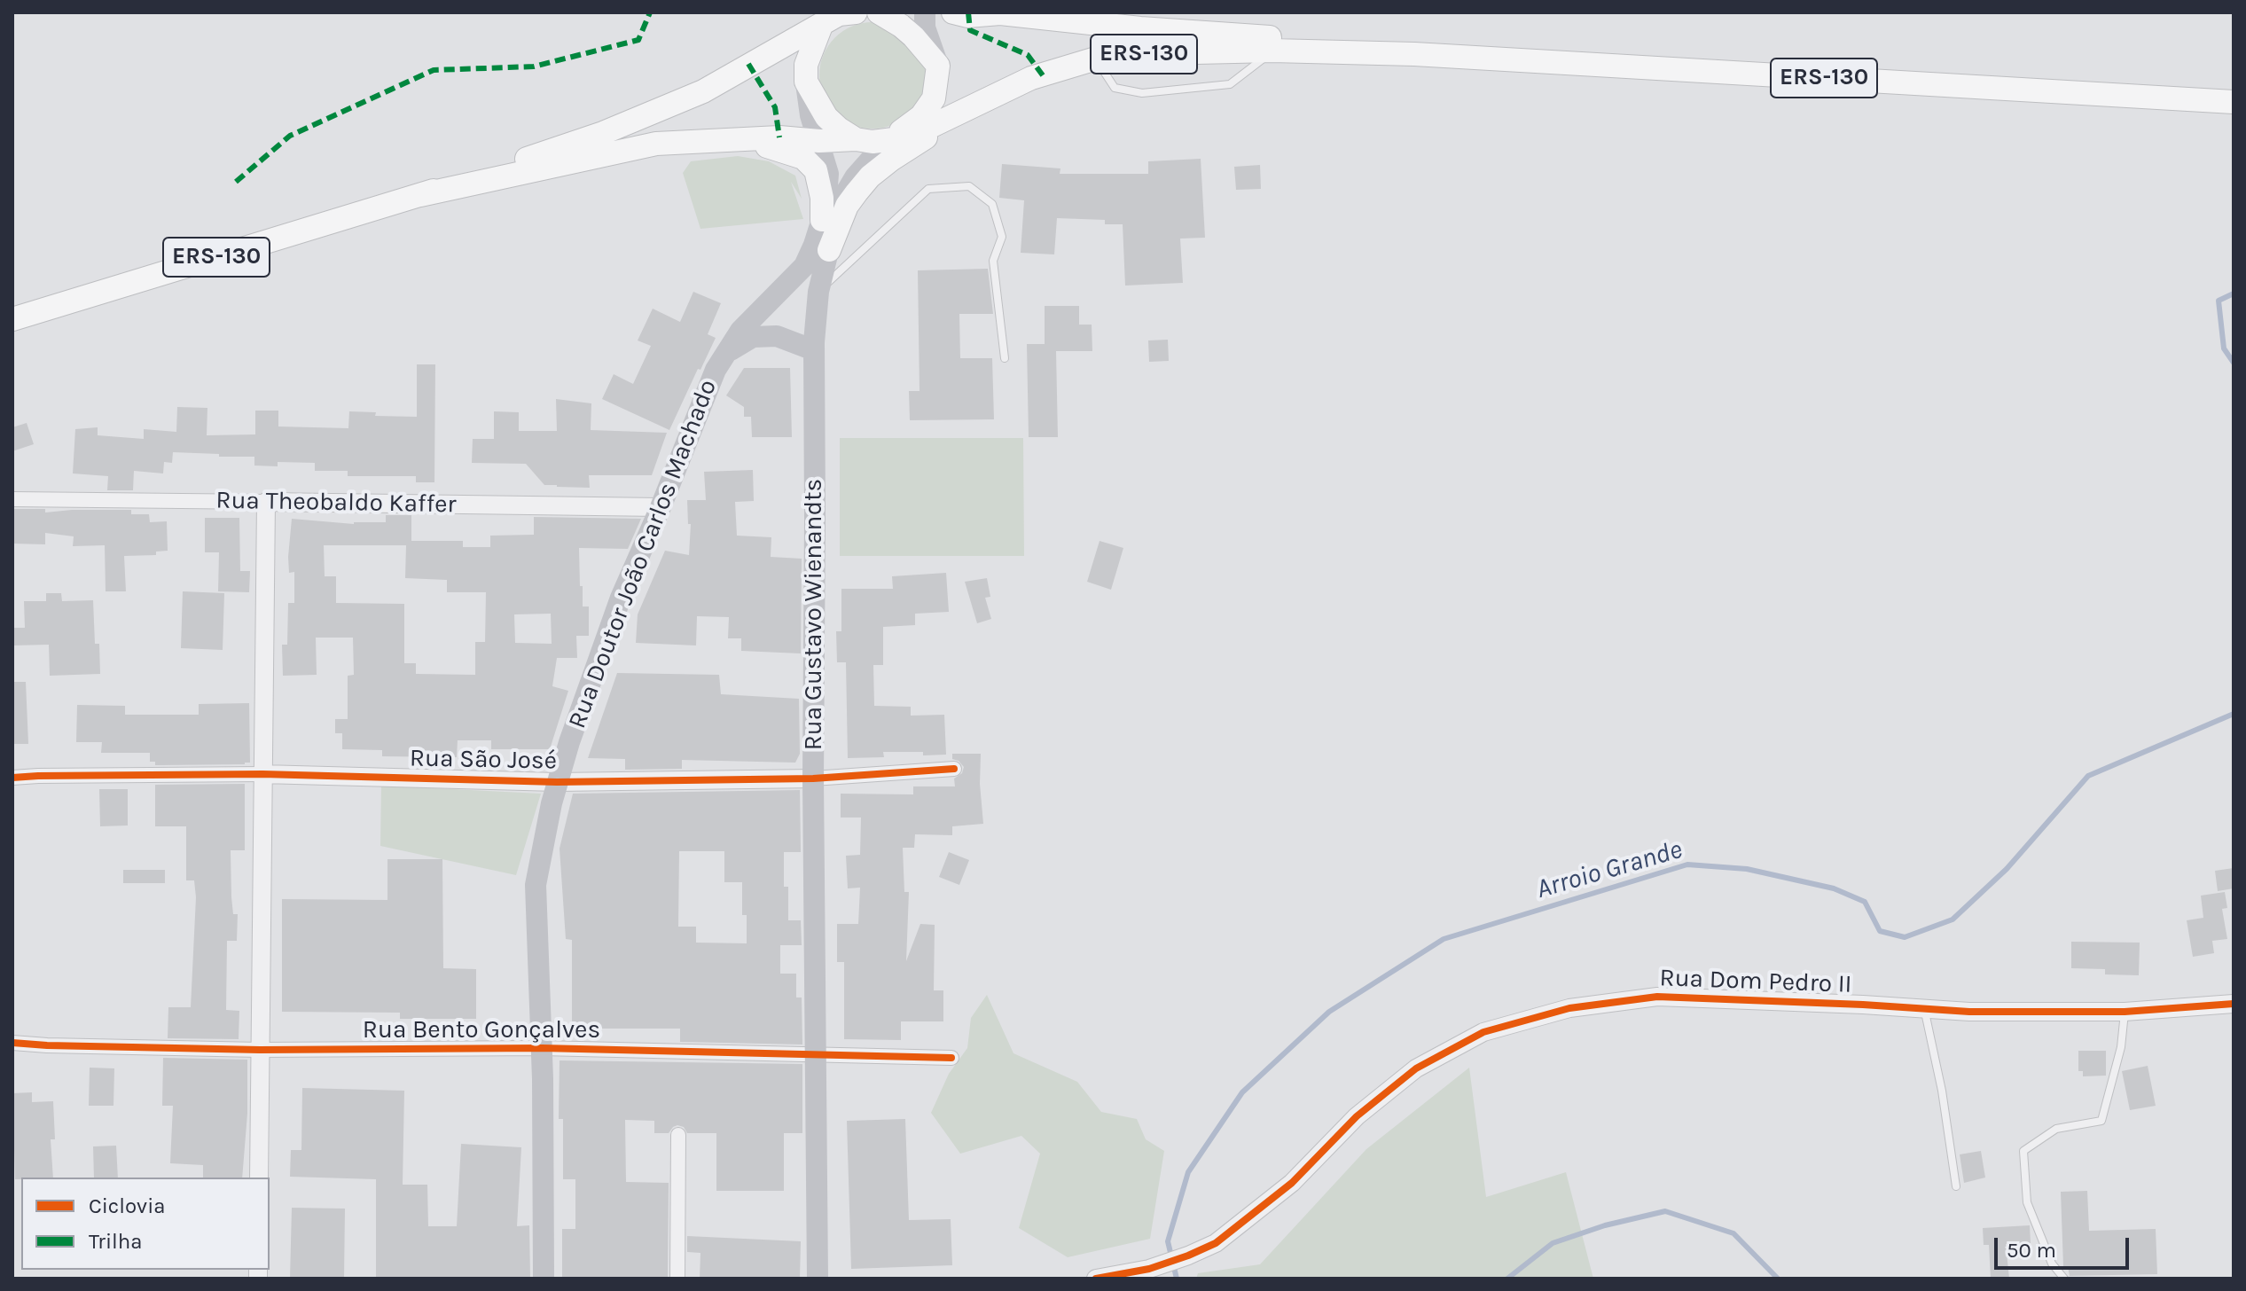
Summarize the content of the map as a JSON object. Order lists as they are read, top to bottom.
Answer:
{
  "streets": {
    "main road": ["ERS-130", "Rua Doutor João Carlos Machado", "Rua Gustavo Wienandts"],
    "street": [
      "Rua Theobaldo Kaffer",
      "Rua São José",
      "Rua Dom Pedro II",
      "Rua Bento Gonçalves"
    ]
  },
  "crossings": [
    ["Rua Theobaldo Kaffer", "Rua Doutor João Carlos Machado"],
    ["Rua Doutor João Carlos Machado", "Rua Gustavo Wienandts"],
    ["Rua Doutor João Carlos Machado", "Rua São José"],
    ["Rua Doutor João Carlos Machado", "Rua Bento Gonçalves"],
    ["Rua Gustavo Wienandts", "Rua São José"],
    ["Rua Gustavo Wienandts", "Rua Bento Gonçalves"]
  ],
  "water": ["Arroio Grande"],
  "legend": ["Ciclovia", "Trilha"],
  "scale_bar": "50 m"
}
